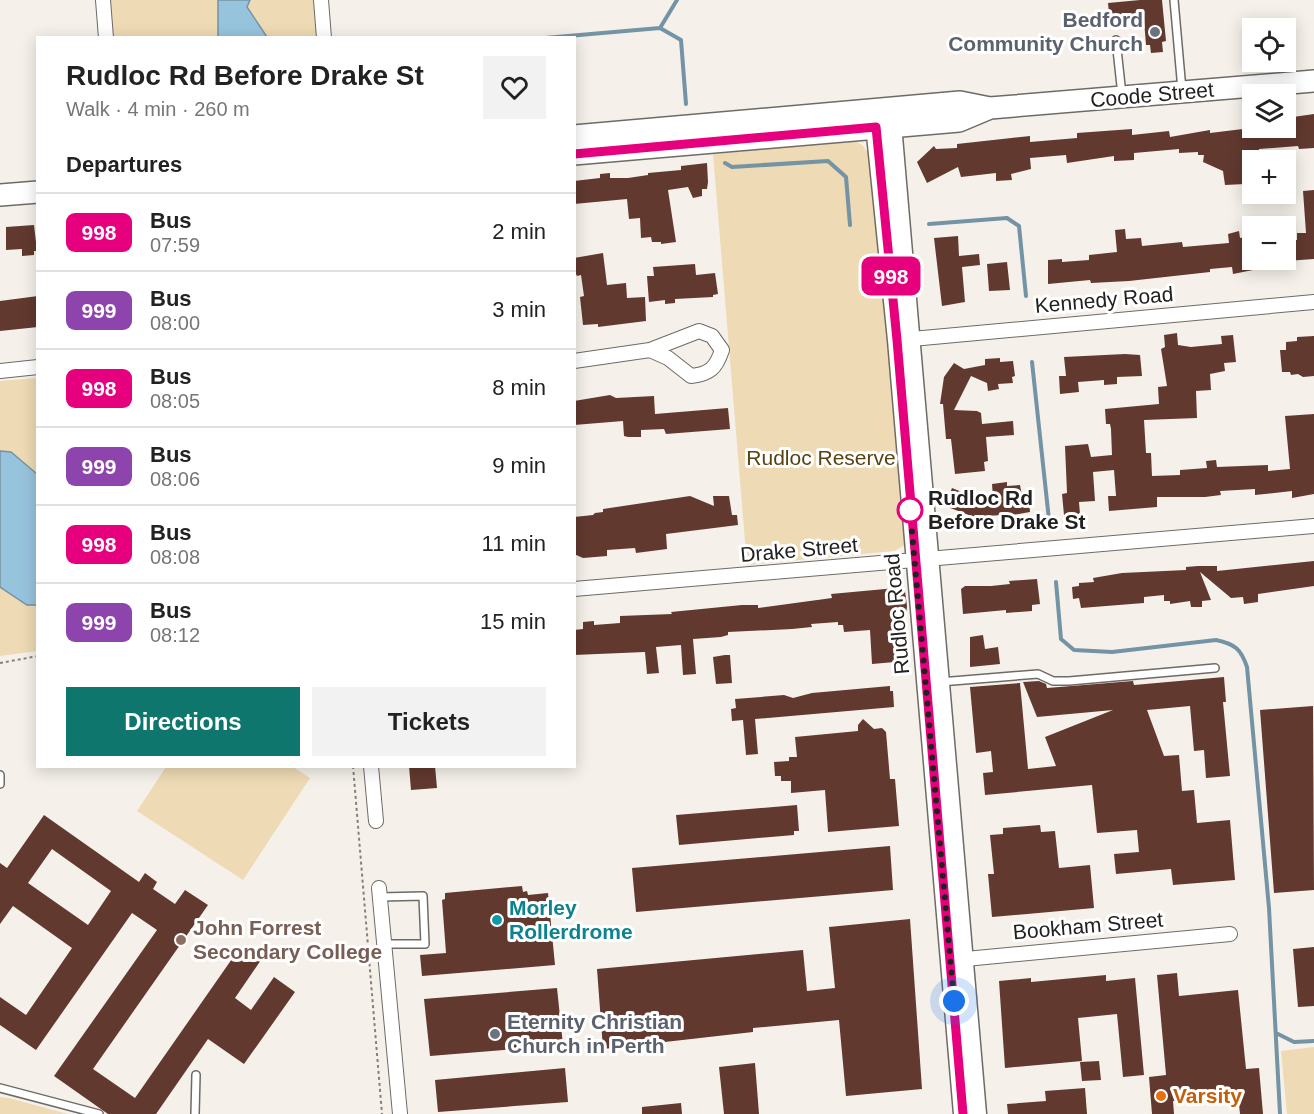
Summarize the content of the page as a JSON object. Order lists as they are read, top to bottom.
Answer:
{
  "streets": {
    "main road": ["Coode Street", "Rudloc Road"],
    "street": ["Kennedy Road", "Drake Street", "Bookham Street"]
  },
  "crossings": [
    ["Coode Street", "Rudloc Road"],
    ["Kennedy Road", "Rudloc Road"],
    ["Drake Street", "Rudloc Road"],
    ["Rudloc Road", "Bookham Street"]
  ],
  "parks": ["Rudloc Reserve"],
  "places": [
    "Bedford Community Church",
    "Rudloc Rd Before Drake St",
    "Morley Rollerdrome",
    "John Forrest Secondary College",
    "Eternity Christian Church in Perth",
    "Varsity"
  ],
  "lines": ["bus line 998"],
  "page": {
    "on_map": "998",
    "map_buttons": ["+", "−"],
    "heading": [
      ["Rudloc Rd Before Drake St", "Walk · 4 min · 260 m"],
      "Departures"
    ],
    "list": [
      {
        "mark": "998",
        "name": "Bus",
        "note": "07:59",
        "value": "2 min"
      },
      {
        "mark": "999",
        "name": "Bus",
        "note": "08:00",
        "value": "3 min"
      },
      {
        "mark": "998",
        "name": "Bus",
        "note": "08:05",
        "value": "8 min"
      },
      {
        "mark": "999",
        "name": "Bus",
        "note": "08:06",
        "value": "9 min"
      },
      {
        "mark": "998",
        "name": "Bus",
        "note": "08:08",
        "value": "11 min"
      },
      {
        "mark": "999",
        "name": "Bus",
        "note": "08:12",
        "value": "15 min"
      }
    ],
    "buttons": ["Directions", "Tickets"]
  }
}
